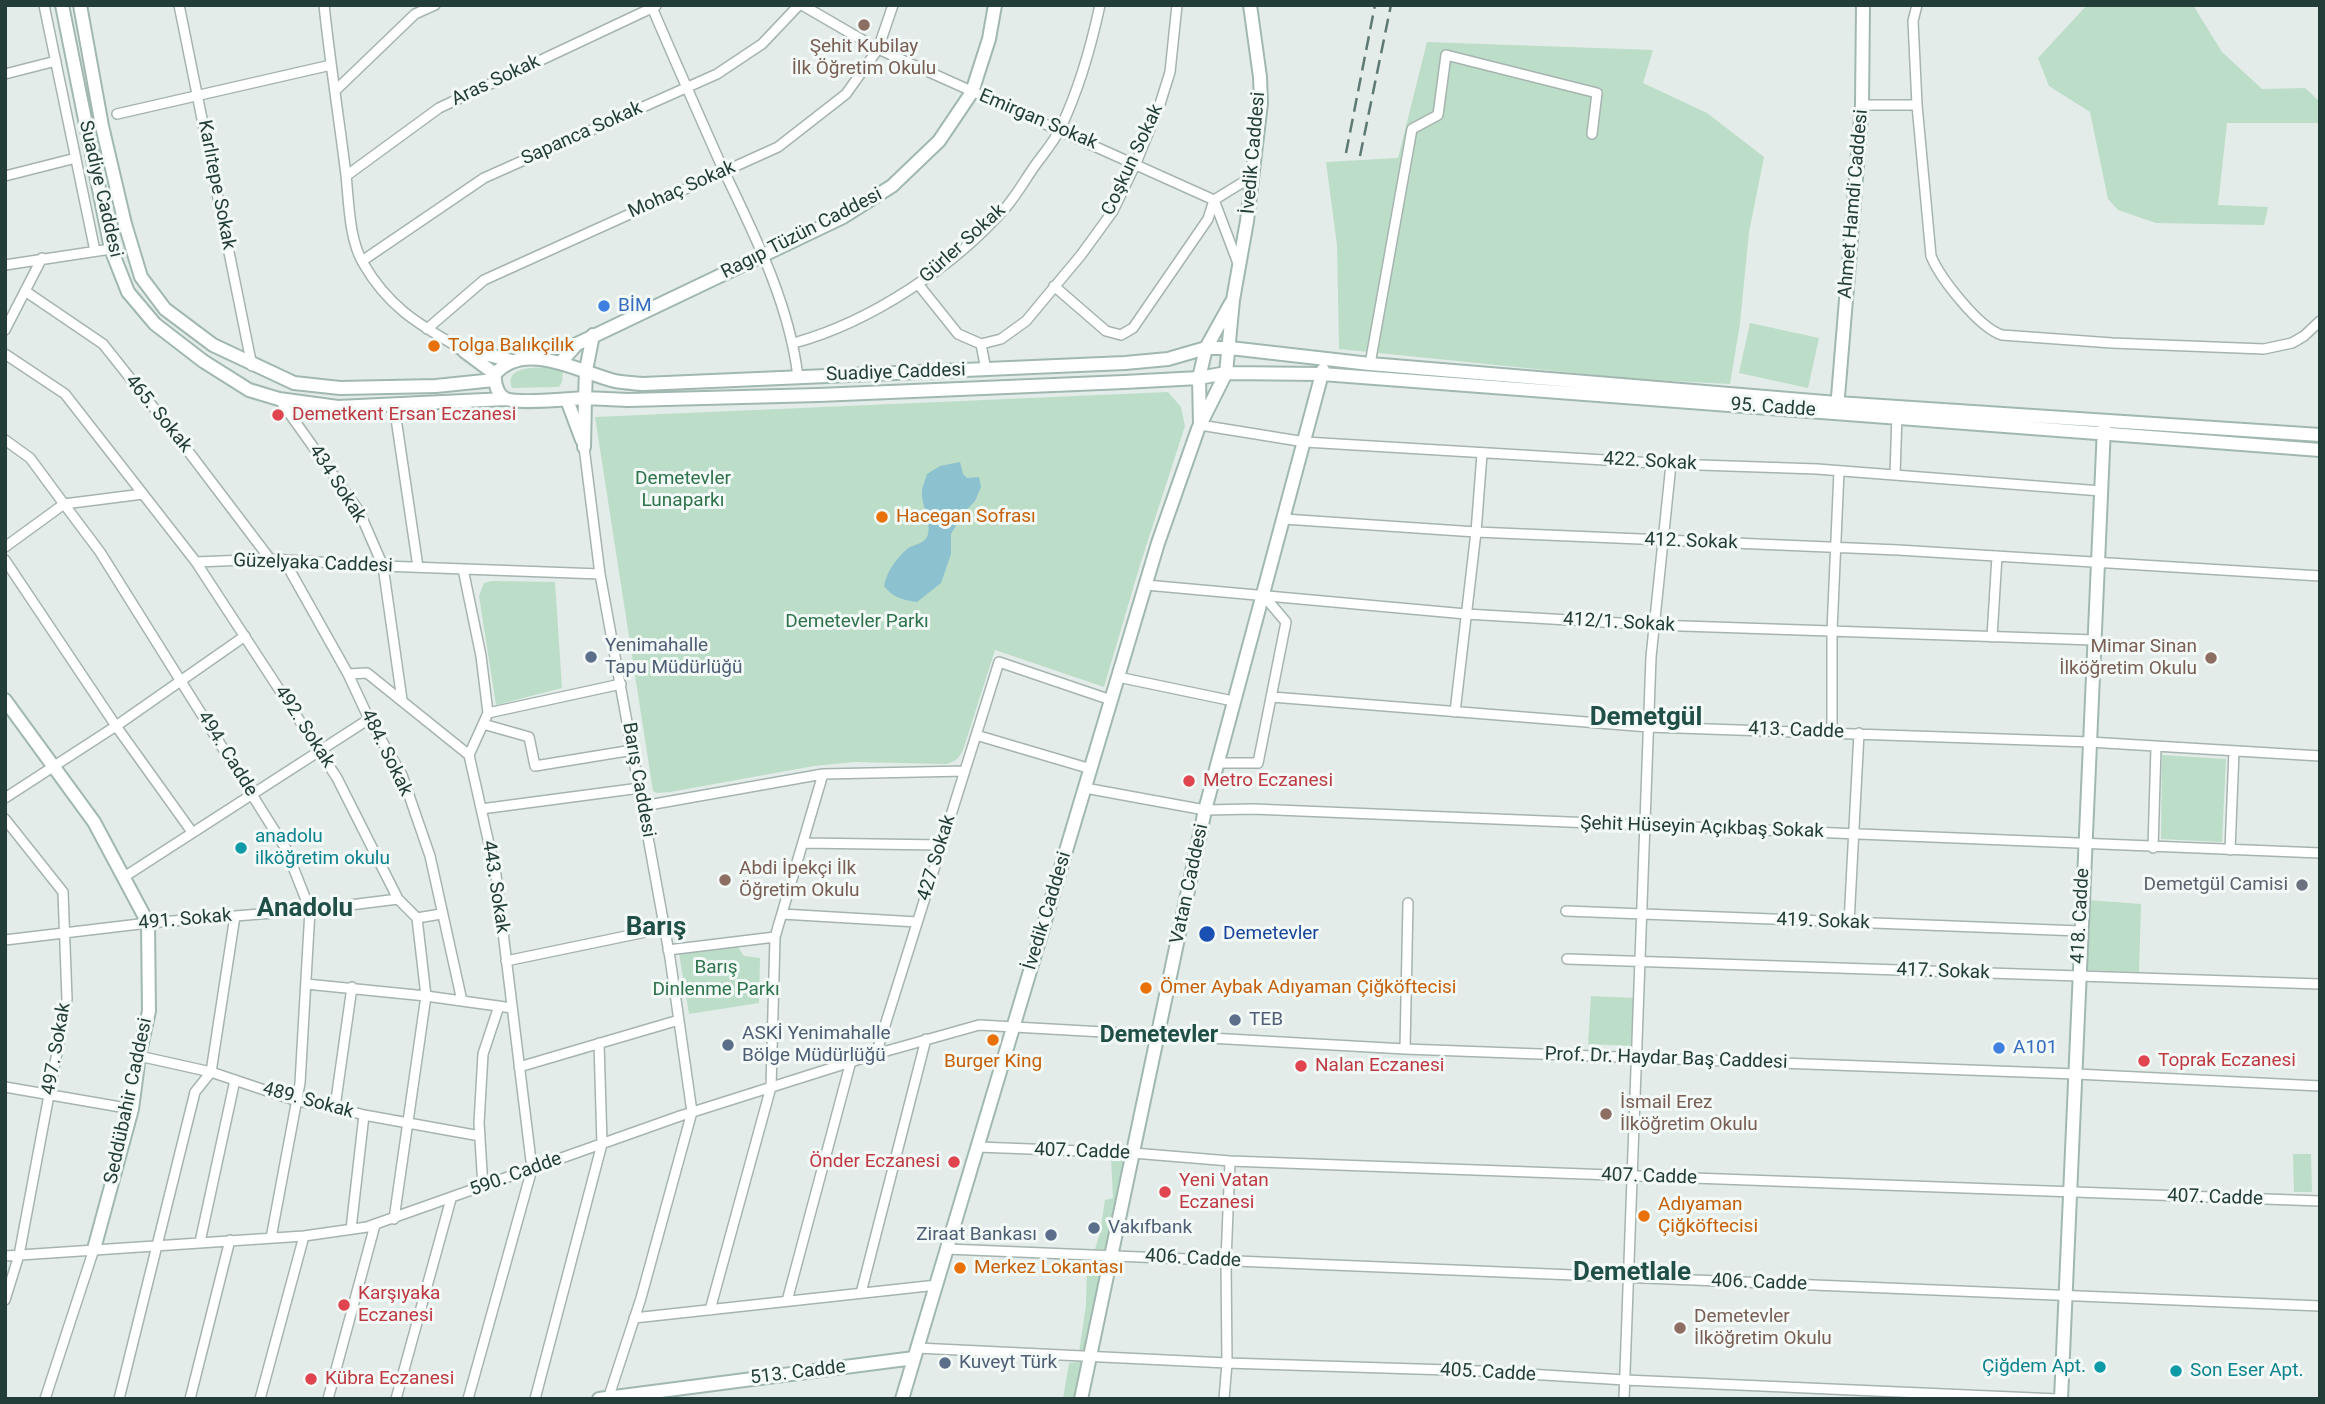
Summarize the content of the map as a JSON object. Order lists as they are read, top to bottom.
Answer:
{
  "streets": {
    "main road": [
      "İvedik Caddesi",
      "Suadiye Caddesi",
      "Ahmet Hamdi Caddesi",
      "Ragıp Tüzün Caddesi",
      "95. Cadde",
      "Barış Caddesi",
      "Vatan Caddesi",
      "418. Cadde",
      "Seddübahir Caddesi",
      "513. Cadde"
    ],
    "street": [
      "Aras Sokak",
      "Emirgan Sokak",
      "Sapanca Sokak",
      "Coşkun Sokak",
      "Karlıtepe Sokak",
      "Mohaç Sokak",
      "Gürler Sokak",
      "465. Sokak",
      "422. Sokak",
      "434 Sokak",
      "412. Sokak",
      "Güzelyaka Caddesi",
      "412/1. Sokak",
      "492. Sokak",
      "413. Cadde",
      "484. Sokak",
      "494. Cadde",
      "Şehit Hüseyin Açıkbaş Sokak",
      "427 Sokak",
      "443. Sokak",
      "491. Sokak",
      "419. Sokak",
      "417. Sokak",
      "497. Sokak",
      "Prof. Dr. Haydar Baş Caddesi",
      "489. Sokak",
      "407. Cadde",
      "590. Cadde",
      "406. Cadde",
      "405. Cadde"
    ]
  },
  "crossings": [
    ["Emirgan Sokak", "Sapanca Sokak"],
    ["Emirgan Sokak", "Coşkun Sokak"],
    ["Emirgan Sokak", "Mohaç Sokak"],
    ["Emirgan Sokak", "Ragıp Tüzün Caddesi"],
    ["Emirgan Sokak", "Gürler Sokak"],
    ["İvedik Caddesi", "Suadiye Caddesi"],
    ["İvedik Caddesi", "95. Cadde"],
    ["İvedik Caddesi", "422. Sokak"],
    ["İvedik Caddesi", "412/1. Sokak"],
    ["İvedik Caddesi", "Şehit Hüseyin Açıkbaş Sokak"],
    ["İvedik Caddesi", "427 Sokak"],
    ["İvedik Caddesi", "Prof. Dr. Haydar Baş Caddesi"],
    ["İvedik Caddesi", "407. Cadde"],
    ["İvedik Caddesi", "590. Cadde"],
    ["İvedik Caddesi", "406. Cadde"],
    ["İvedik Caddesi", "513. Cadde"],
    ["İvedik Caddesi", "405. Cadde"],
    ["Karlıtepe Sokak", "Suadiye Caddesi"],
    ["Suadiye Caddesi", "Ragıp Tüzün Caddesi"],
    ["Suadiye Caddesi", "434 Sokak"],
    ["Suadiye Caddesi", "Barış Caddesi"],
    ["Ahmet Hamdi Caddesi", "95. Cadde"],
    ["95. Cadde", "Vatan Caddesi"],
    ["95. Cadde", "418. Cadde"],
    ["465. Sokak", "Güzelyaka Caddesi"],
    ["422. Sokak", "Vatan Caddesi"],
    ["422. Sokak", "418. Cadde"],
    ["434 Sokak", "Güzelyaka Caddesi"],
    ["412. Sokak", "Vatan Caddesi"],
    ["412. Sokak", "418. Cadde"],
    ["Güzelyaka Caddesi", "492. Sokak"],
    ["Güzelyaka Caddesi", "484. Sokak"],
    ["Güzelyaka Caddesi", "Barış Caddesi"],
    ["412/1. Sokak", "Vatan Caddesi"],
    ["412/1. Sokak", "418. Cadde"],
    ["492. Sokak", "491. Sokak"],
    ["413. Cadde", "418. Cadde"],
    ["494. Cadde", "491. Sokak"],
    ["494. Cadde", "489. Sokak"],
    ["494. Cadde", "590. Cadde"],
    ["Barış Caddesi", "590. Cadde"],
    ["Şehit Hüseyin Açıkbaş Sokak", "Vatan Caddesi"],
    ["Şehit Hüseyin Açıkbaş Sokak", "418. Cadde"],
    ["427 Sokak", "590. Cadde"],
    ["Vatan Caddesi", "Prof. Dr. Haydar Baş Caddesi"],
    ["Vatan Caddesi", "407. Cadde"],
    ["Vatan Caddesi", "406. Cadde"],
    ["Vatan Caddesi", "405. Cadde"],
    ["443. Sokak", "590. Cadde"],
    ["418. Cadde", "419. Sokak"],
    ["418. Cadde", "417. Sokak"],
    ["418. Cadde", "Prof. Dr. Haydar Baş Caddesi"],
    ["418. Cadde", "407. Cadde"],
    ["418. Cadde", "406. Cadde"],
    ["418. Cadde", "405. Cadde"],
    ["491. Sokak", "497. Sokak"],
    ["491. Sokak", "Seddübahir Caddesi"],
    ["497. Sokak", "590. Cadde"],
    ["Prof. Dr. Haydar Baş Caddesi", "590. Cadde"],
    ["Seddübahir Caddesi", "489. Sokak"],
    ["Seddübahir Caddesi", "590. Cadde"],
    ["513. Cadde", "405. Cadde"]
  ],
  "districts": [
    "Demetgül",
    "Anadolu",
    "Barış",
    "Demetevler",
    "Demetlale"
  ],
  "parks": ["Demetevler Lunaparkı", "Demetevler Parkı", "Barış Dinlenme Parkı"],
  "places": [
    "Şehit Kubilay İlk Öğretim Okulu",
    "BİM",
    "Tolga Balıkçilık",
    "Demetkent Ersan Eczanesi",
    "Hacegan Sofrası",
    "Yenimahalle Tapu Müdürlüğü",
    "Mimar Sinan İlköğretim Okulu",
    "Metro Eczanesi",
    "anadolu ilköğretim okulu",
    "Abdi İpekçi İlk Öğretim Okulu",
    "Demetgül Camisi",
    "Demetevler",
    "Ömer Aybak Adıyaman Çiğköftecisi",
    "TEB",
    "Burger King",
    "ASKİ Yenimahalle Bölge Müdürlüğü",
    "A101",
    "Toprak Eczanesi",
    "Nalan Eczanesi",
    "İsmail Erez İlköğretim Okulu",
    "Önder Eczanesi",
    "Yeni Vatan Eczanesi",
    "Adıyaman Çiğköftecisi",
    "Vakıfbank",
    "Ziraat Bankası",
    "Merkez Lokantası",
    "Karşıyaka Eczanesi",
    "Demetevler İlköğretim Okulu",
    "Kuveyt Türk",
    "Çiğdem Apt.",
    "Son Eser Apt.",
    "Kübra Eczanesi"
  ]
}
